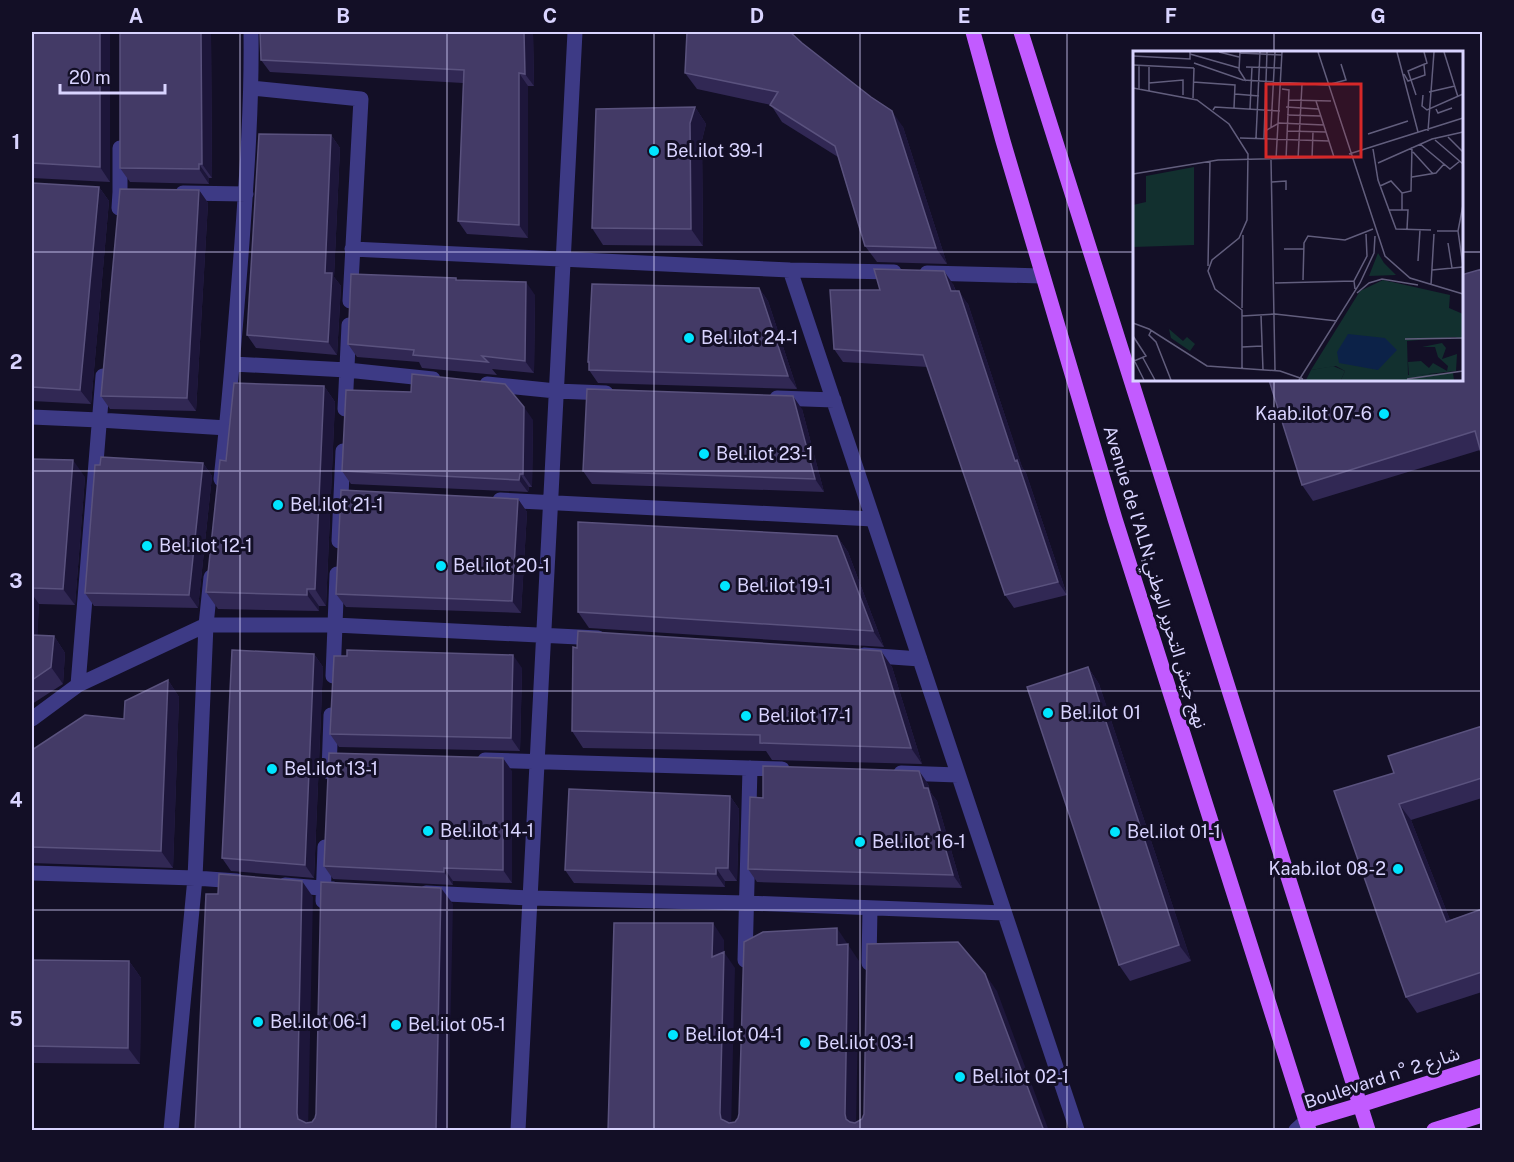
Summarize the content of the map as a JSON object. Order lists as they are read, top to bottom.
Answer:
{
  "streets": {
    "main road": ["Avenue de l'ALN;نهج جيش التحرير الوطني", "Boulevard n° شارع 2"]
  },
  "crossings": [
    ["Avenue de l'ALN;نهج جيش التحرير الوطني", "Boulevard n° شارع 2"]
  ],
  "places": [
    "Bel.ilot 39-1",
    "Bel.ilot 24-1",
    "Kaab.ilot 07-6",
    "Bel.ilot 23-1",
    "Bel.ilot 21-1",
    "Bel.ilot 12-1",
    "Bel.ilot 20-1",
    "Bel.ilot 19-1",
    "Bel.ilot 01",
    "Bel.ilot 17-1",
    "Bel.ilot 13-1",
    "Bel.ilot 14-1",
    "Bel.ilot 01-1",
    "Bel.ilot 16-1",
    "Kaab.ilot 08-2",
    "Bel.ilot 06-1",
    "Bel.ilot 05-1",
    "Bel.ilot 04-1",
    "Bel.ilot 03-1",
    "Bel.ilot 02-1"
  ],
  "scale_bar": "20 m",
  "grid": {
    "columns": [
      "A",
      "B",
      "C",
      "D",
      "E",
      "F",
      "G"
    ],
    "rows": [
      "1",
      "2",
      "3",
      "4",
      "5"
    ]
  }
}
